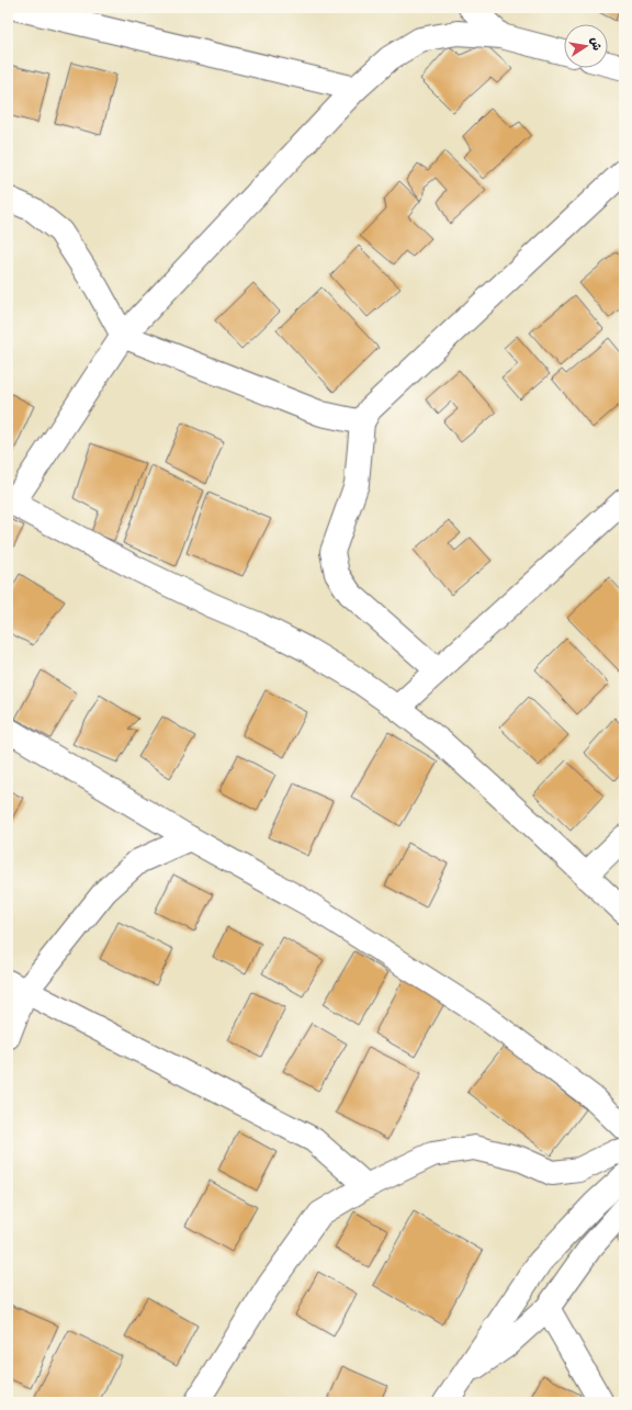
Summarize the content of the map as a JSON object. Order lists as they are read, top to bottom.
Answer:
{
  "north": "right"
}
